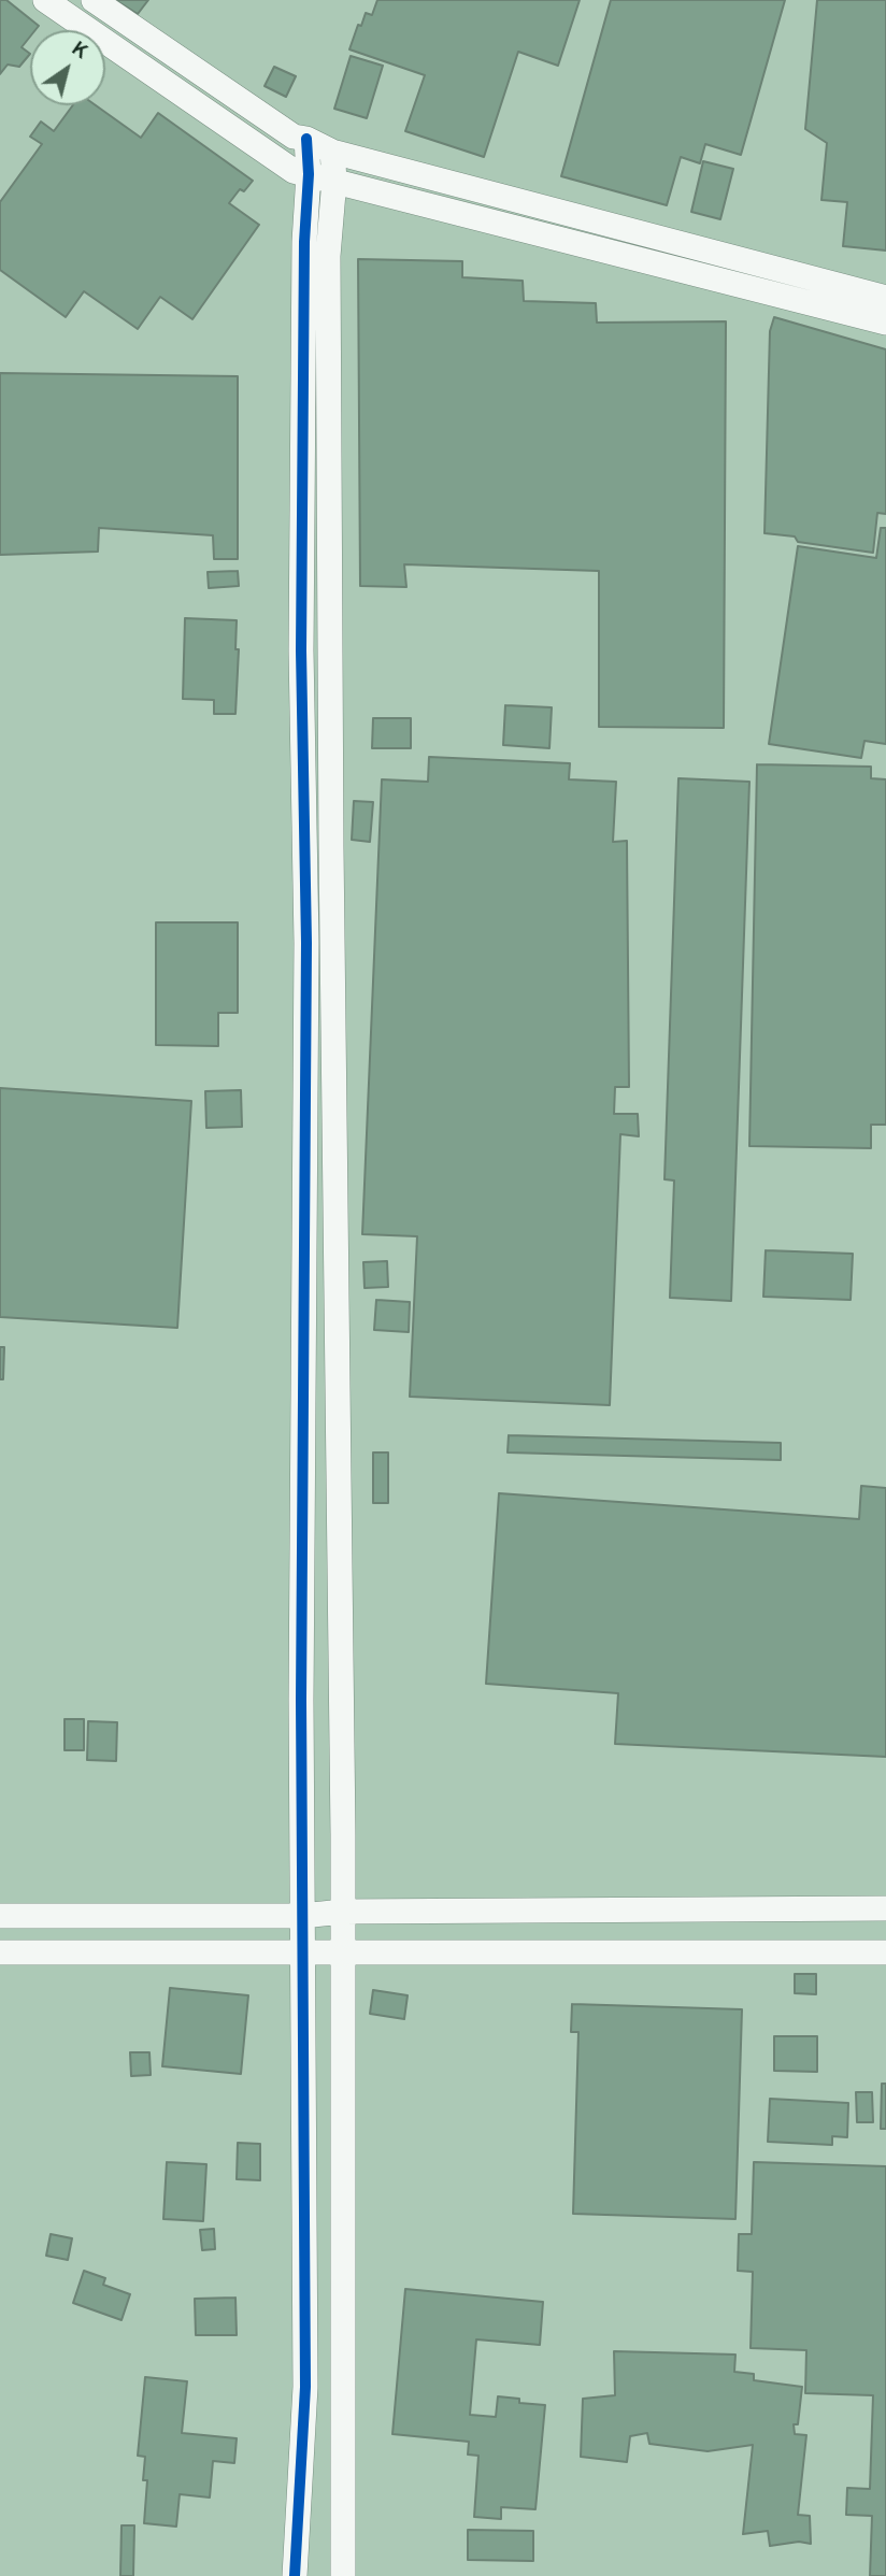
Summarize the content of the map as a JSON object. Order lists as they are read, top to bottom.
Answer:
{
  "north": "top right"
}
